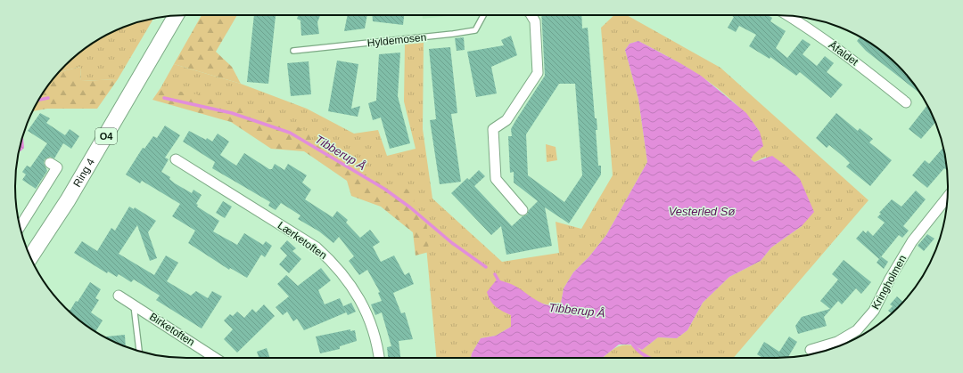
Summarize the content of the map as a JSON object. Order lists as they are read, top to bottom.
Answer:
{
  "streets": {
    "main road": ["O4", "Ring 4"],
    "street": [
      "Åfaldet",
      "Lærketoften",
      "Kringholmen",
      "Birketoften"
    ],
    "lane": ["Hyldemosen"]
  },
  "water": ["Tibberup Å", "Vesterled Sø"]
}
